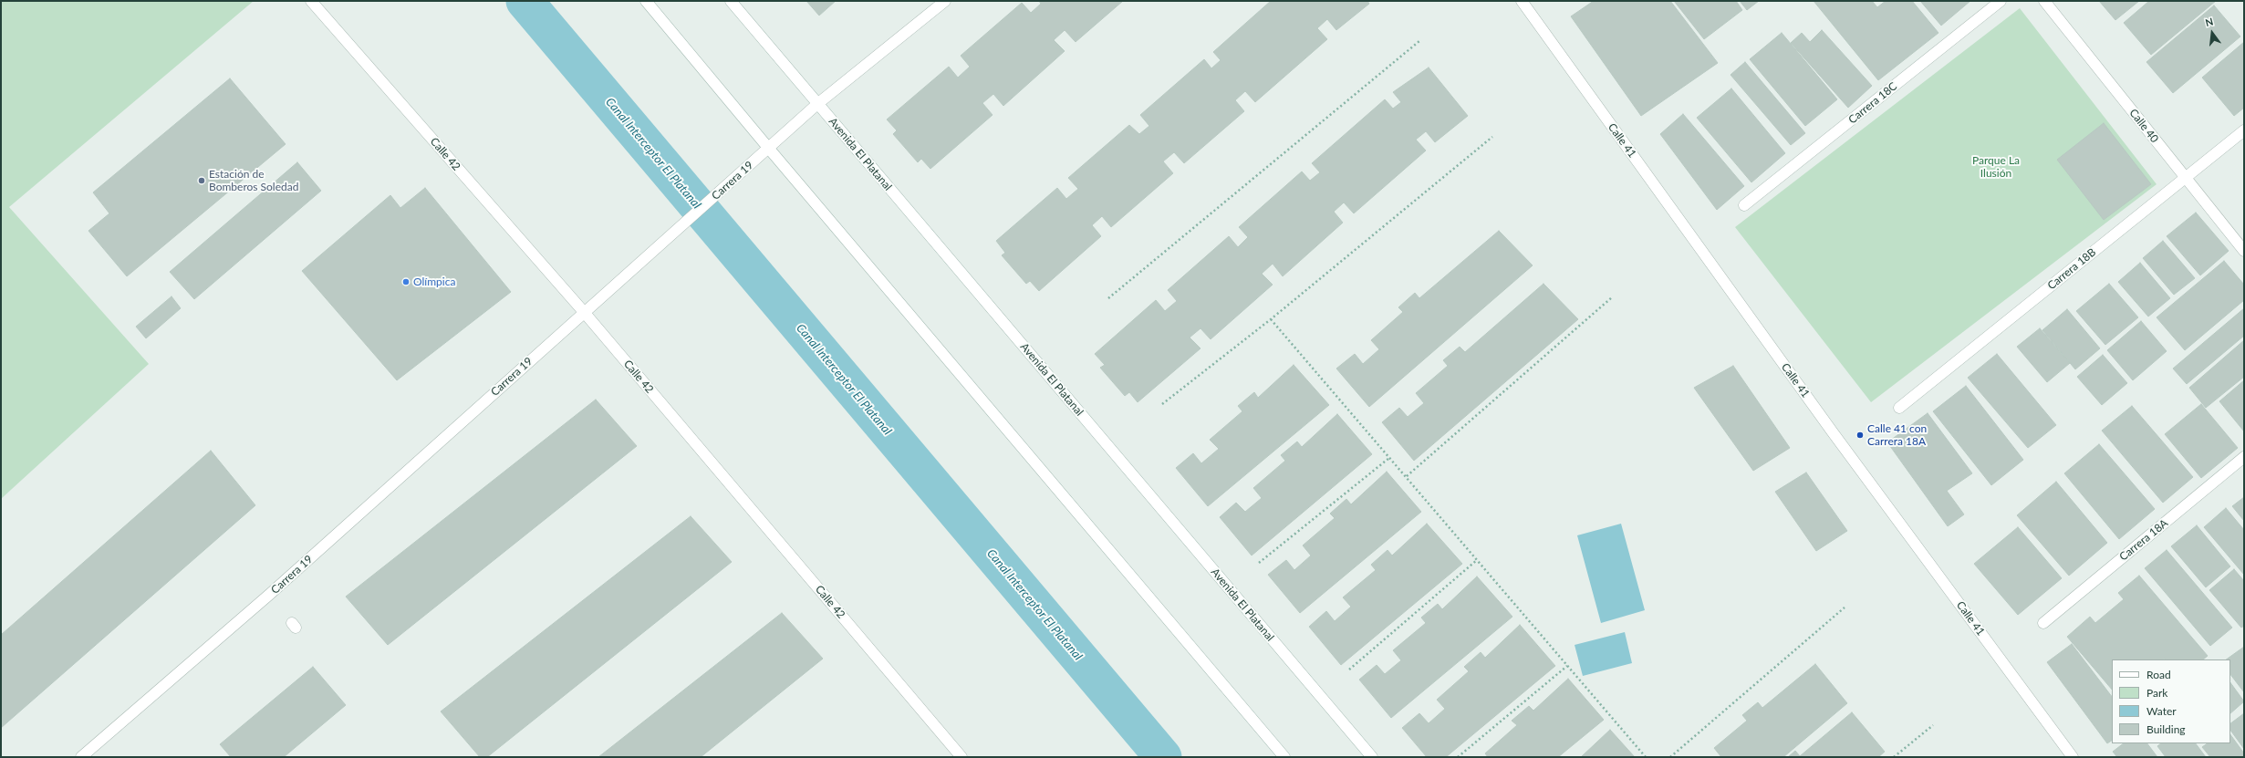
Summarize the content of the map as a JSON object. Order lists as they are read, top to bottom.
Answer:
{
  "streets": {
    "street": [
      "Carrera 18C",
      "Calle 40",
      "Calle 41",
      "Calle 42",
      "Avenida El Platanal",
      "Carrera 19",
      "Carrera 18B",
      "Carrera 18A"
    ]
  },
  "crossings": [
    ["Calle 40", "Carrera 18B"],
    ["Calle 42", "Carrera 19"],
    ["Avenida El Platanal", "Carrera 19"]
  ],
  "water": ["Canal Interceptor El Platanal"],
  "parks": ["Parque La Ilusión"],
  "places": ["Estación de Bomberos Soledad", "Olímpica", "Calle 41 con Carrera 18A"],
  "legend": [
    "Road",
    "Park",
    "Water",
    "Building"
  ],
  "north": "top"
}
